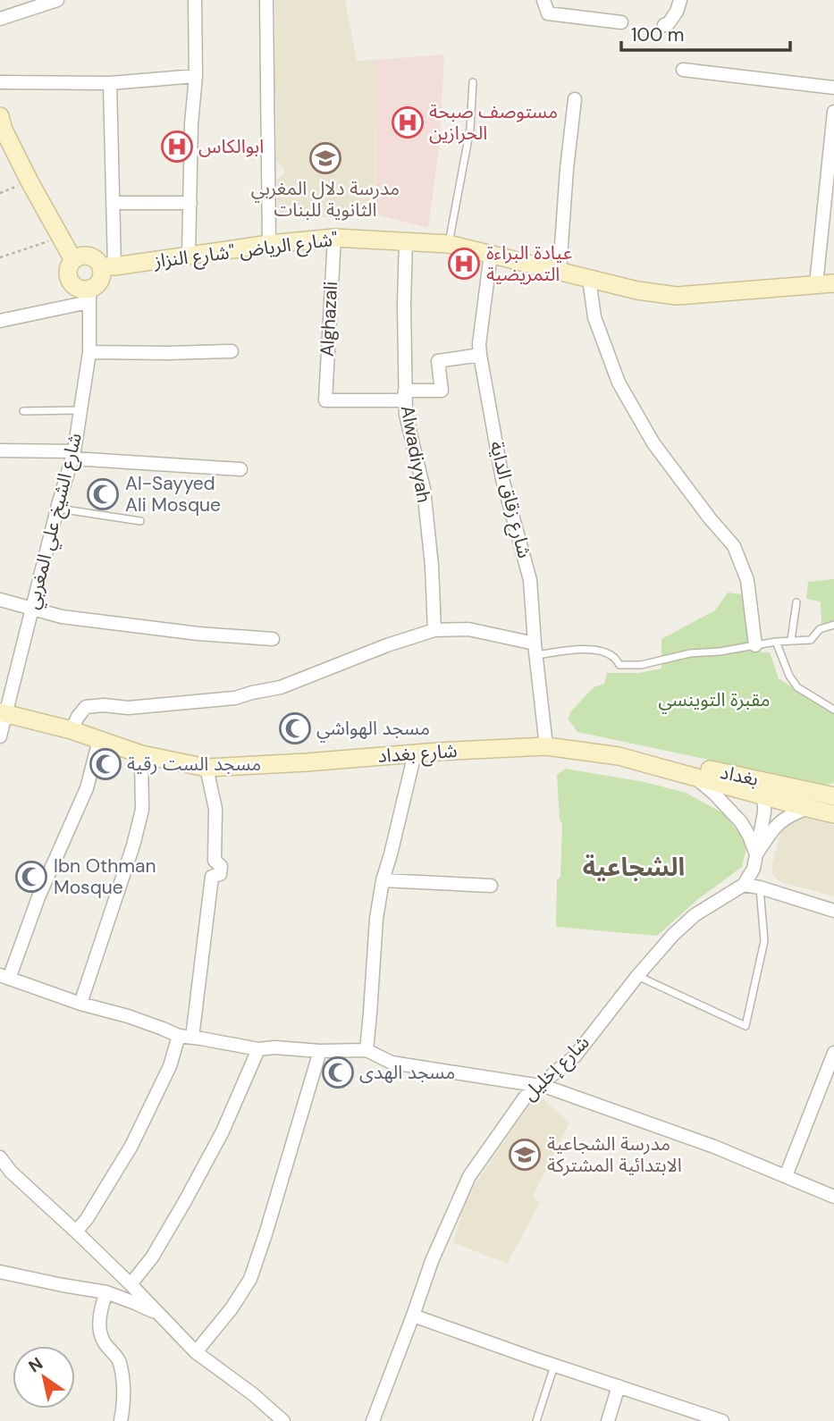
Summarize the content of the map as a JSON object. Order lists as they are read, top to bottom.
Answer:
{
  "streets": {
    "main road": ["شارع الرياض \"شارع النزاز\"", "شارع بغداد", "بغداد"],
    "street": [
      "Alghazali",
      "Alwadiyyah",
      "شارع زقاق الداية",
      "شارع الشيخ علي المغربي",
      "شارع إخليل"
    ]
  },
  "crossings": [
    ["شارع الرياض \"شارع النزاز\"", "Alghazali"],
    ["شارع الرياض \"شارع النزاز\"", "Alwadiyyah"],
    ["شارع الرياض \"شارع النزاز\"", "شارع زقاق الداية"],
    ["شارع الرياض \"شارع النزاز\"", "شارع الشيخ علي المغربي"],
    ["Alghazali", "Alwadiyyah"],
    ["شارع زقاق الداية", "شارع بغداد"],
    ["شارع الشيخ علي المغربي", "شارع بغداد"],
    ["شارع بغداد", "بغداد"]
  ],
  "districts": ["الشجاعية"],
  "parks": ["مقبرة التوينسي"],
  "places": {
    "hospital": ["مستوصف صبحة الحرازين", "ابوالكاس", "عيادة البراءة التمريضية"],
    "school or university": ["مدرسة دلال المغربي الثانوية للبنات", "مدرسة الشجاعية الابتدائية المشتركة"],
    "mosque": [
      "Al-Sayyed Ali Mosque",
      "مسجد الهواشي",
      "مسجد الست رقية",
      "Ibn Othman Mosque",
      "مسجد الهدى"
    ]
  },
  "scale_bar": "100 m",
  "north": "top left"
}
